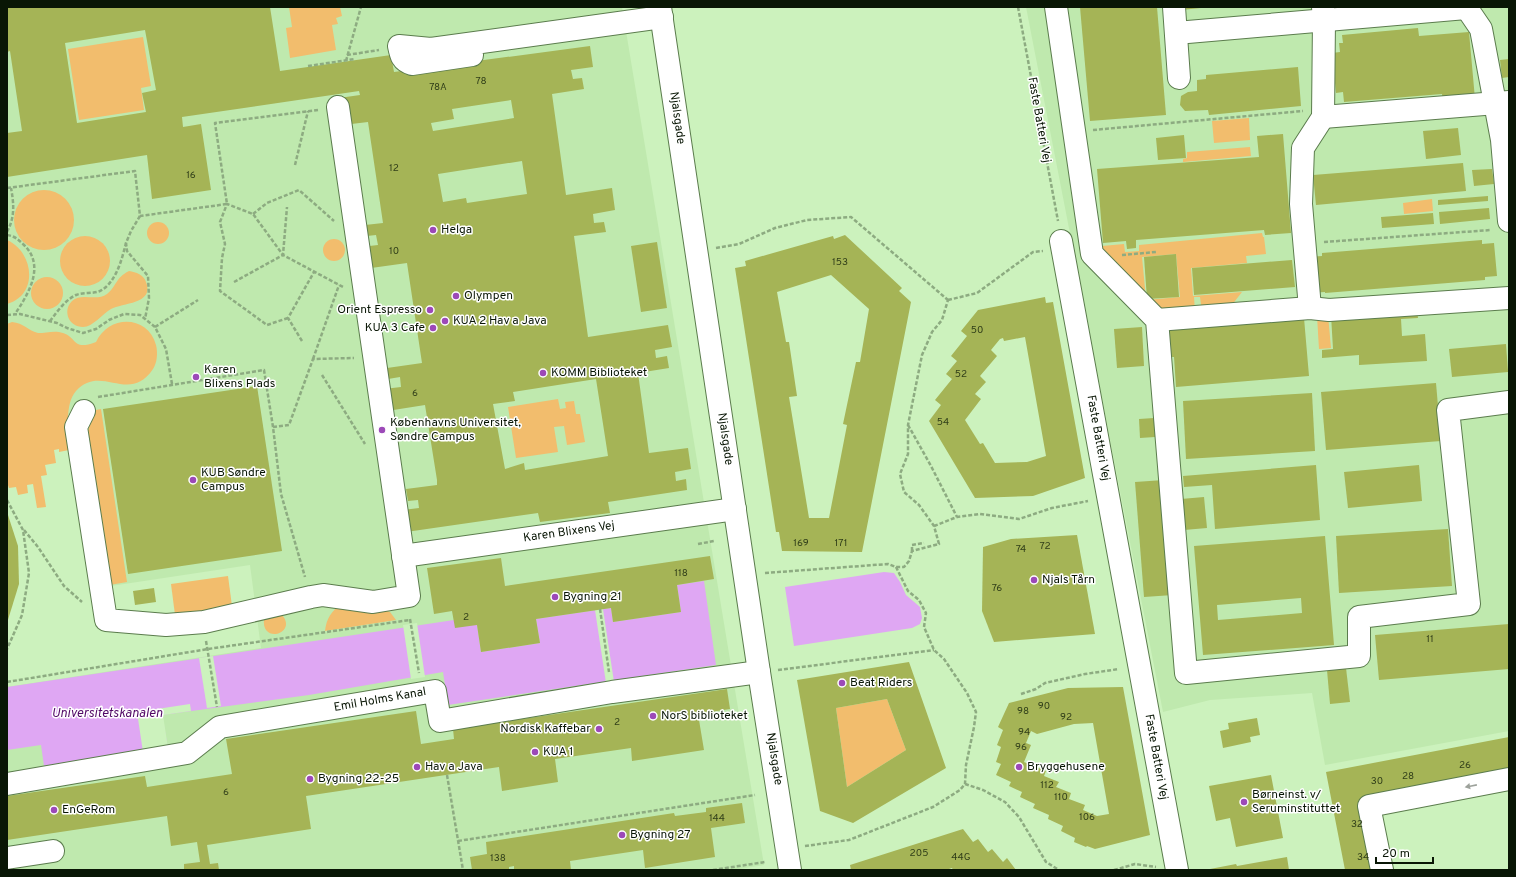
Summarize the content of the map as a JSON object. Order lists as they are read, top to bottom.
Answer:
{
  "streets": {
    "street": [
      "Njalsgade",
      "Faste Batteri Vej",
      "Karen Blixens Vej",
      "Emil Holms Kanal"
    ]
  },
  "crossings": [
    ["Njalsgade", "Karen Blixens Vej"],
    ["Njalsgade", "Emil Holms Kanal"]
  ],
  "water": ["Universitetskanalen"],
  "places": [
    "Helga",
    "Olympen",
    "Orient Espresso",
    "KUA 2 Hav a Java",
    "KUA 3 Cafe",
    "KOMM Biblioteket",
    "Karen Blixens Plads",
    "Københavns Universitet, Søndre Campus",
    "KUB Søndre Campus",
    "Njals Tårn",
    "Bygning 21",
    "Beat Riders",
    "NorS biblioteket",
    "Nordisk Kaffebar",
    "KUA 1",
    "Hav a Java",
    "Bryggehusene",
    "Bygning 22-25",
    "Børneinst. v/ Seruminstituttet",
    "EnGeRom",
    "Bygning 27"
  ],
  "house_numbers": [
    "78",
    "78A",
    "12",
    "16",
    "10",
    "153",
    "50",
    "52",
    "6",
    "54",
    "169",
    "171",
    "72",
    "74",
    "118",
    "76",
    "2",
    "11",
    "90",
    "98",
    "92",
    "2",
    "94",
    "96",
    "26",
    "28",
    "30",
    "112",
    "6",
    "110",
    "106",
    "144",
    "32",
    "205",
    "44G",
    "34",
    "138"
  ],
  "scale_bar": "20 m"
}
